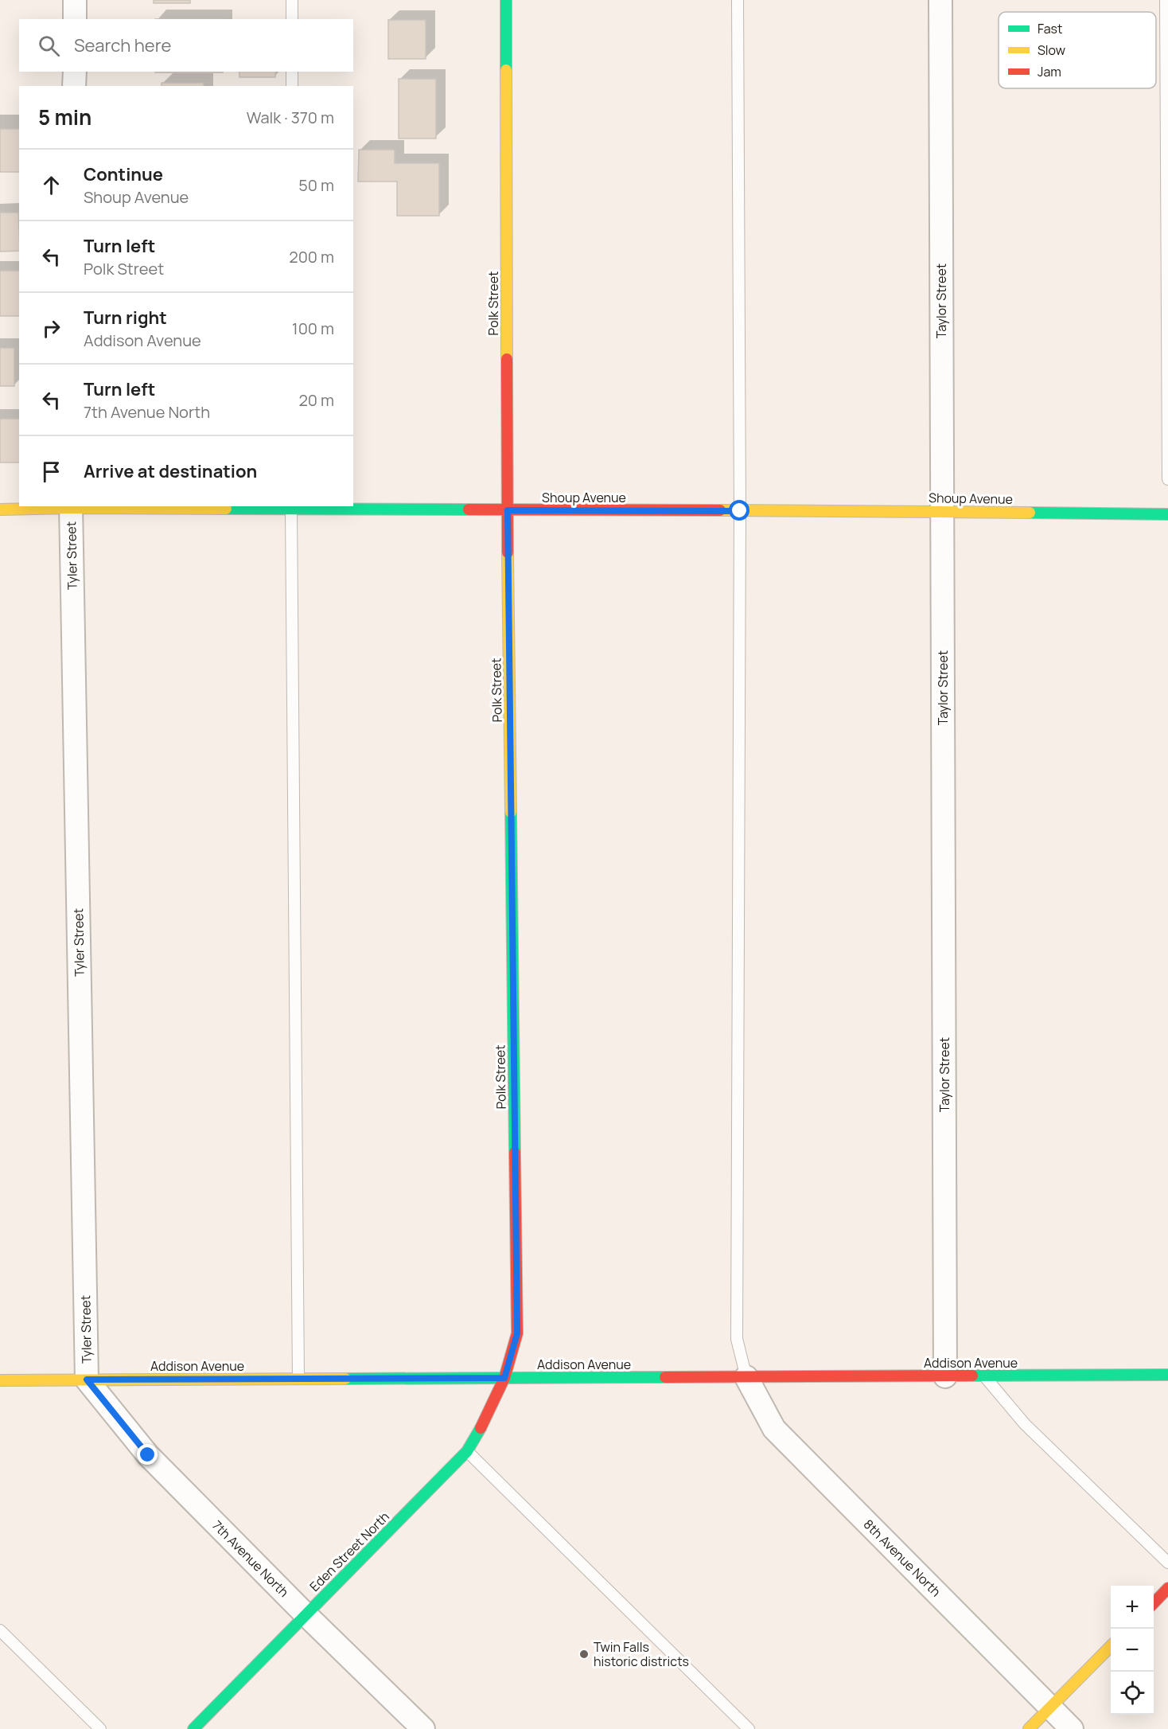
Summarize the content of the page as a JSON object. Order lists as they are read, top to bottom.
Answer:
{
  "streets": {
    "street": [
      "Taylor Street",
      "Polk Street",
      "Shoup Avenue",
      "Tyler Street",
      "Addison Avenue",
      "Eden Street North",
      "8th Avenue North",
      "7th Avenue North"
    ]
  },
  "crossings": [
    ["Taylor Street", "Shoup Avenue"],
    ["Taylor Street", "Addison Avenue"],
    ["Polk Street", "Shoup Avenue"],
    ["Polk Street", "Addison Avenue"],
    ["Polk Street", "Eden Street North"],
    ["Shoup Avenue", "Tyler Street"],
    ["Tyler Street", "Addison Avenue"],
    ["Tyler Street", "7th Avenue North"],
    ["Addison Avenue", "Eden Street North"],
    ["Addison Avenue", "8th Avenue North"],
    ["Addison Avenue", "7th Avenue North"],
    ["Eden Street North", "7th Avenue North"]
  ],
  "places": ["Twin Falls historic districts"],
  "legend": ["Fast", "Slow", "Jam"],
  "page": {
    "search": "Search here",
    "heading": ["5 min", "Walk · 370 m"],
    "list": [
      ["Continue", "Shoup Avenue", "50 m"],
      ["Turn left", "Polk Street", "200 m"],
      ["Turn right", "Addison Avenue", "100 m"],
      ["Turn left", "7th Avenue North", "20 m"],
      "Arrive at destination"
    ],
    "map_buttons": ["+", "−"]
  }
}
